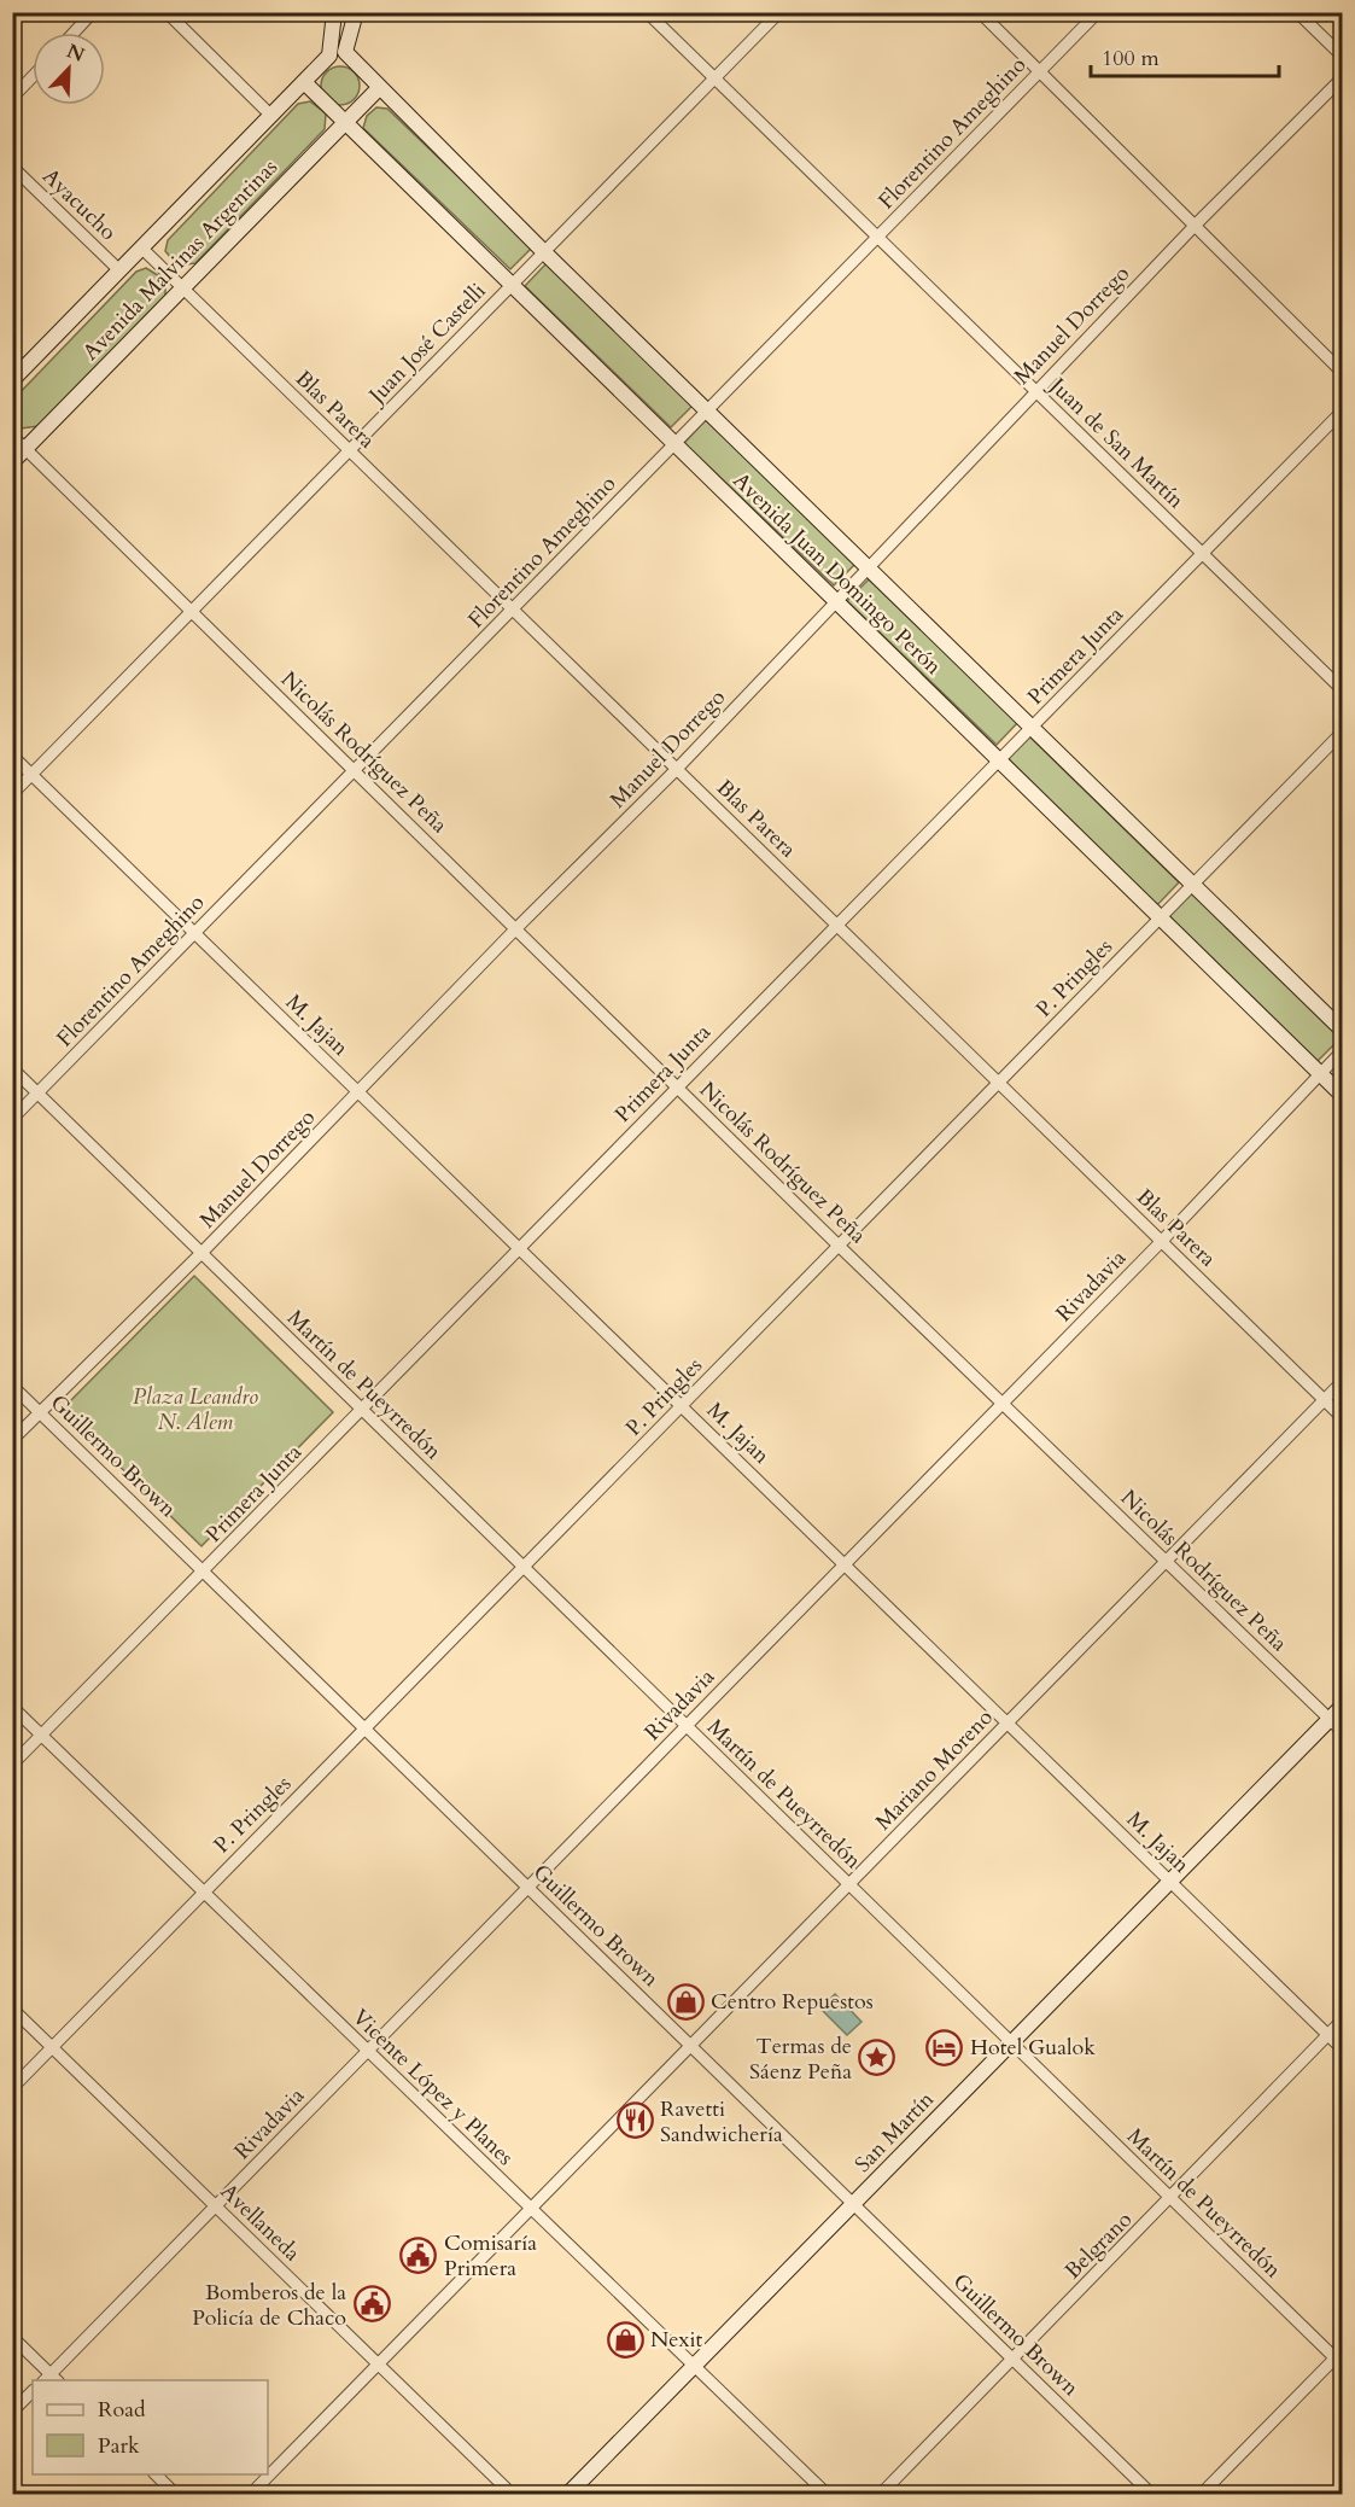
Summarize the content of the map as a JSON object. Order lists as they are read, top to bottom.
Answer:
{
  "streets": {
    "main road": ["Avenida Malvinas Argentinas", "Avenida Juan Domingo Perón", "San Martín"],
    "street": [
      "Florentino Ameghino",
      "Ayacucho",
      "Manuel Dorrego",
      "Juan José Castelli",
      "Blas Parera",
      "Juan de San Martín",
      "Primera Junta",
      "Nicolás Rodríguez Peña",
      "P. Pringles",
      "M. Jajan",
      "Rivadavia",
      "Martín de Pueyrredón",
      "Guillermo Brown",
      "Mariano Moreno",
      "Vicente López y Planes",
      "Avellaneda",
      "Belgrano"
    ]
  },
  "crossings": [
    ["Florentino Ameghino", "Blas Parera"],
    ["Florentino Ameghino", "Juan de San Martín"],
    ["Florentino Ameghino", "Avenida Juan Domingo Perón"],
    ["Florentino Ameghino", "Nicolás Rodríguez Peña"],
    ["Florentino Ameghino", "M. Jajan"],
    ["Florentino Ameghino", "Martín de Pueyrredón"],
    ["Ayacucho", "Avenida Malvinas Argentinas"],
    ["Avenida Malvinas Argentinas", "Blas Parera"],
    ["Avenida Malvinas Argentinas", "Avenida Juan Domingo Perón"],
    ["Avenida Malvinas Argentinas", "Nicolás Rodríguez Peña"],
    ["Manuel Dorrego", "Blas Parera"],
    ["Manuel Dorrego", "Juan de San Martín"],
    ["Manuel Dorrego", "Avenida Juan Domingo Perón"],
    ["Manuel Dorrego", "Nicolás Rodríguez Peña"],
    ["Manuel Dorrego", "M. Jajan"],
    ["Manuel Dorrego", "Martín de Pueyrredón"],
    ["Manuel Dorrego", "Guillermo Brown"],
    ["Juan José Castelli", "Blas Parera"],
    ["Juan José Castelli", "Juan de San Martín"],
    ["Juan José Castelli", "Avenida Juan Domingo Perón"],
    ["Juan José Castelli", "Nicolás Rodríguez Peña"],
    ["Juan José Castelli", "M. Jajan"],
    ["Blas Parera", "Primera Junta"],
    ["Blas Parera", "P. Pringles"],
    ["Blas Parera", "Rivadavia"],
    ["Blas Parera", "Mariano Moreno"],
    ["Juan de San Martín", "Primera Junta"],
    ["Avenida Juan Domingo Perón", "Primera Junta"],
    ["Avenida Juan Domingo Perón", "P. Pringles"],
    ["Avenida Juan Domingo Perón", "Rivadavia"],
    ["Primera Junta", "Nicolás Rodríguez Peña"],
    ["Primera Junta", "M. Jajan"],
    ["Primera Junta", "Martín de Pueyrredón"],
    ["Primera Junta", "Guillermo Brown"],
    ["Primera Junta", "Vicente López y Planes"],
    ["Nicolás Rodríguez Peña", "P. Pringles"],
    ["Nicolás Rodríguez Peña", "Rivadavia"],
    ["Nicolás Rodríguez Peña", "Mariano Moreno"],
    ["Nicolás Rodríguez Peña", "San Martín"],
    ["P. Pringles", "M. Jajan"],
    ["P. Pringles", "Martín de Pueyrredón"],
    ["P. Pringles", "Guillermo Brown"],
    ["P. Pringles", "Vicente López y Planes"],
    ["P. Pringles", "Avellaneda"],
    ["M. Jajan", "Rivadavia"],
    ["M. Jajan", "Mariano Moreno"],
    ["M. Jajan", "San Martín"],
    ["M. Jajan", "Belgrano"],
    ["Rivadavia", "Martín de Pueyrredón"],
    ["Rivadavia", "Guillermo Brown"],
    ["Rivadavia", "Vicente López y Planes"],
    ["Rivadavia", "Avellaneda"],
    ["Martín de Pueyrredón", "Mariano Moreno"],
    ["Martín de Pueyrredón", "San Martín"],
    ["Martín de Pueyrredón", "Belgrano"],
    ["Guillermo Brown", "Mariano Moreno"],
    ["Guillermo Brown", "San Martín"],
    ["Guillermo Brown", "Belgrano"],
    ["Mariano Moreno", "Vicente López y Planes"],
    ["Mariano Moreno", "Avellaneda"],
    ["Vicente López y Planes", "San Martín"]
  ],
  "parks": ["Plaza Leandro N. Alem"],
  "places": {
    "shop": ["Centro Repuestos", "Nexit"],
    "hotel": ["Hotel Gualok"],
    "place": ["Termas de Sáenz Peña"],
    "restaurant": ["Ravetti Sandwichería"],
    "public building": ["Comisaría Primera", "Bomberos de la Policía de Chaco"]
  },
  "legend": ["Road", "Park"],
  "scale_bar": "100 m",
  "north": "top right"
}
